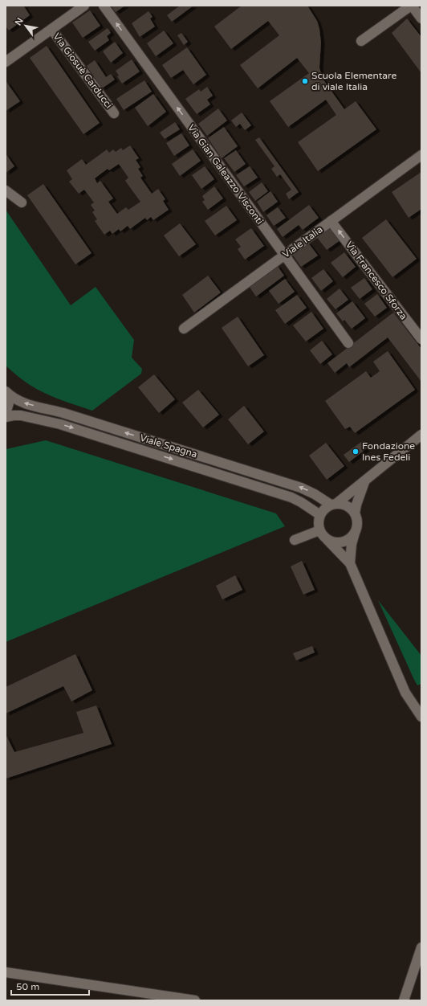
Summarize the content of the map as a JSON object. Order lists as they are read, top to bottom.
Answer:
{
  "streets": {
    "street": [
      "Via Giosuè Carducci",
      "Via Gian Galeazzo Visconti",
      "Viale Italia",
      "Via Francesco Sforza",
      "Viale Spagna"
    ]
  },
  "crossings": [
    ["Via Gian Galeazzo Visconti", "Viale Italia"],
    ["Viale Italia", "Via Francesco Sforza"]
  ],
  "one_way": ["Via Gian Galeazzo Visconti", "Via Francesco Sforza"],
  "places": ["Scuola Elementare di viale Italia", "Fondazione Ines Fedeli"],
  "scale_bar": "50 m",
  "north": "top left"
}
